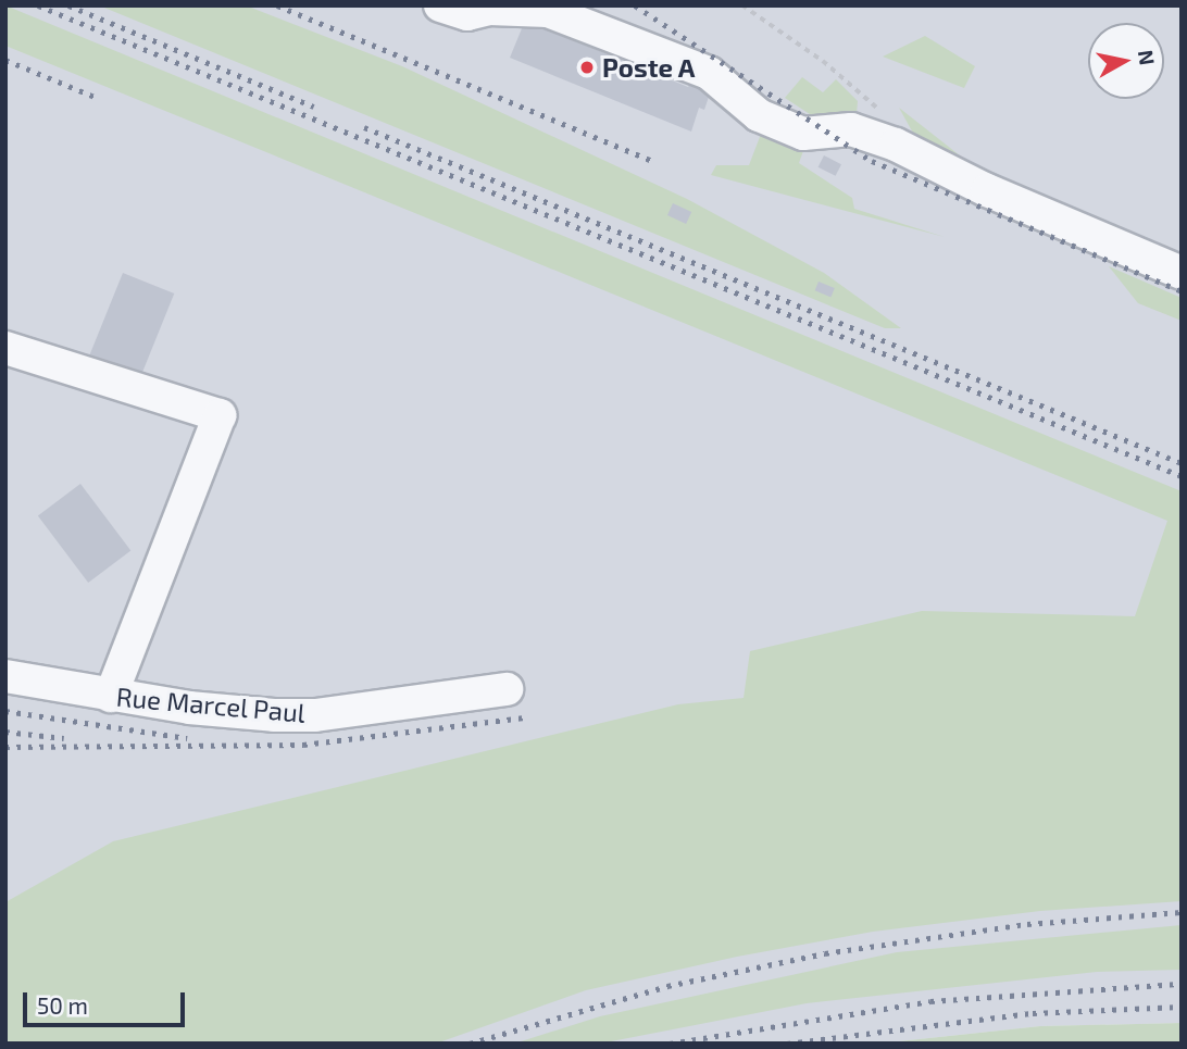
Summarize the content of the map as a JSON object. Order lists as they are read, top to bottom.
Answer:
{
  "streets": {
    "street": ["Rue Marcel Paul"]
  },
  "places": ["Poste A"],
  "scale_bar": "50 m",
  "north": "right"
}
